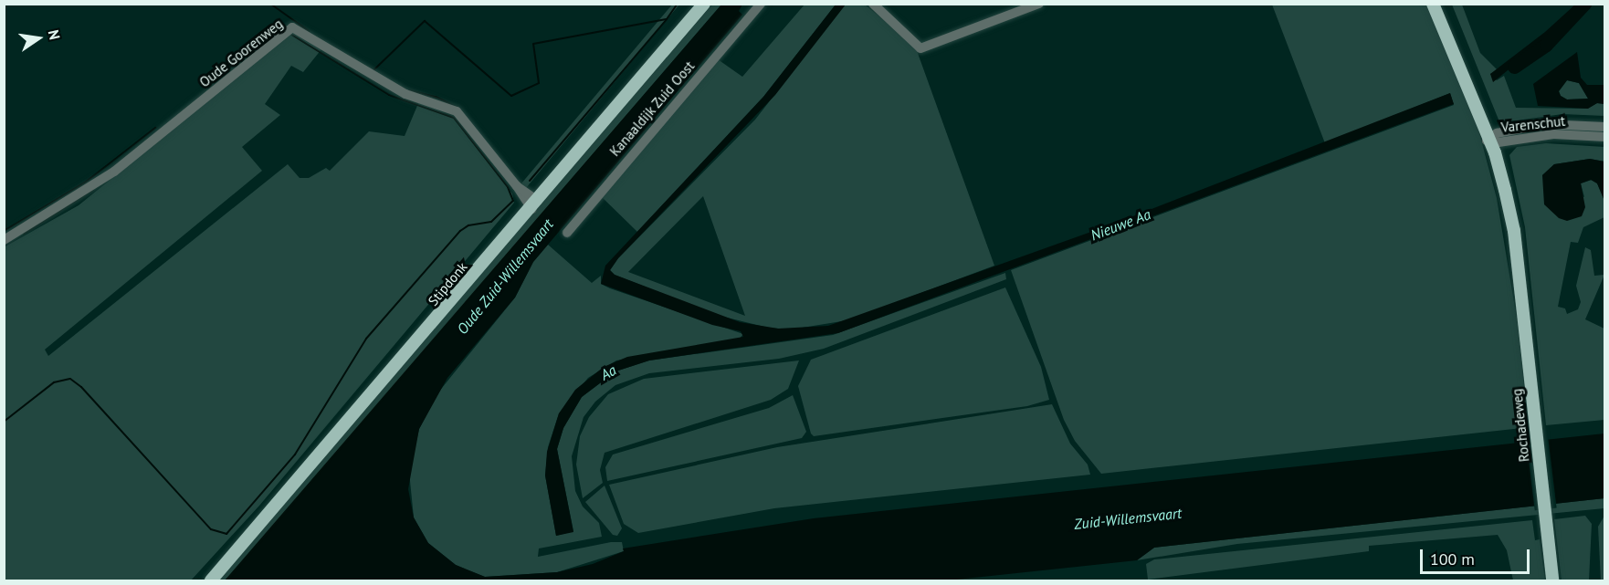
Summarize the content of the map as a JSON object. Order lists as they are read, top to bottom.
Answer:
{
  "streets": {
    "main road": ["Stipdonk", "Rochadeweg"],
    "street": ["Oude Goorenweg", "Kanaaldijk Zuid Oost", "Varenschut"]
  },
  "crossings": [
    ["Oude Goorenweg", "Stipdonk"],
    ["Varenschut", "Rochadeweg"]
  ],
  "water": [
    "Nieuwe Aa",
    "Oude Zuid-Willemsvaart",
    "Aa",
    "Zuid-Willemsvaart"
  ],
  "scale_bar": "100 m",
  "north": "right"
}
